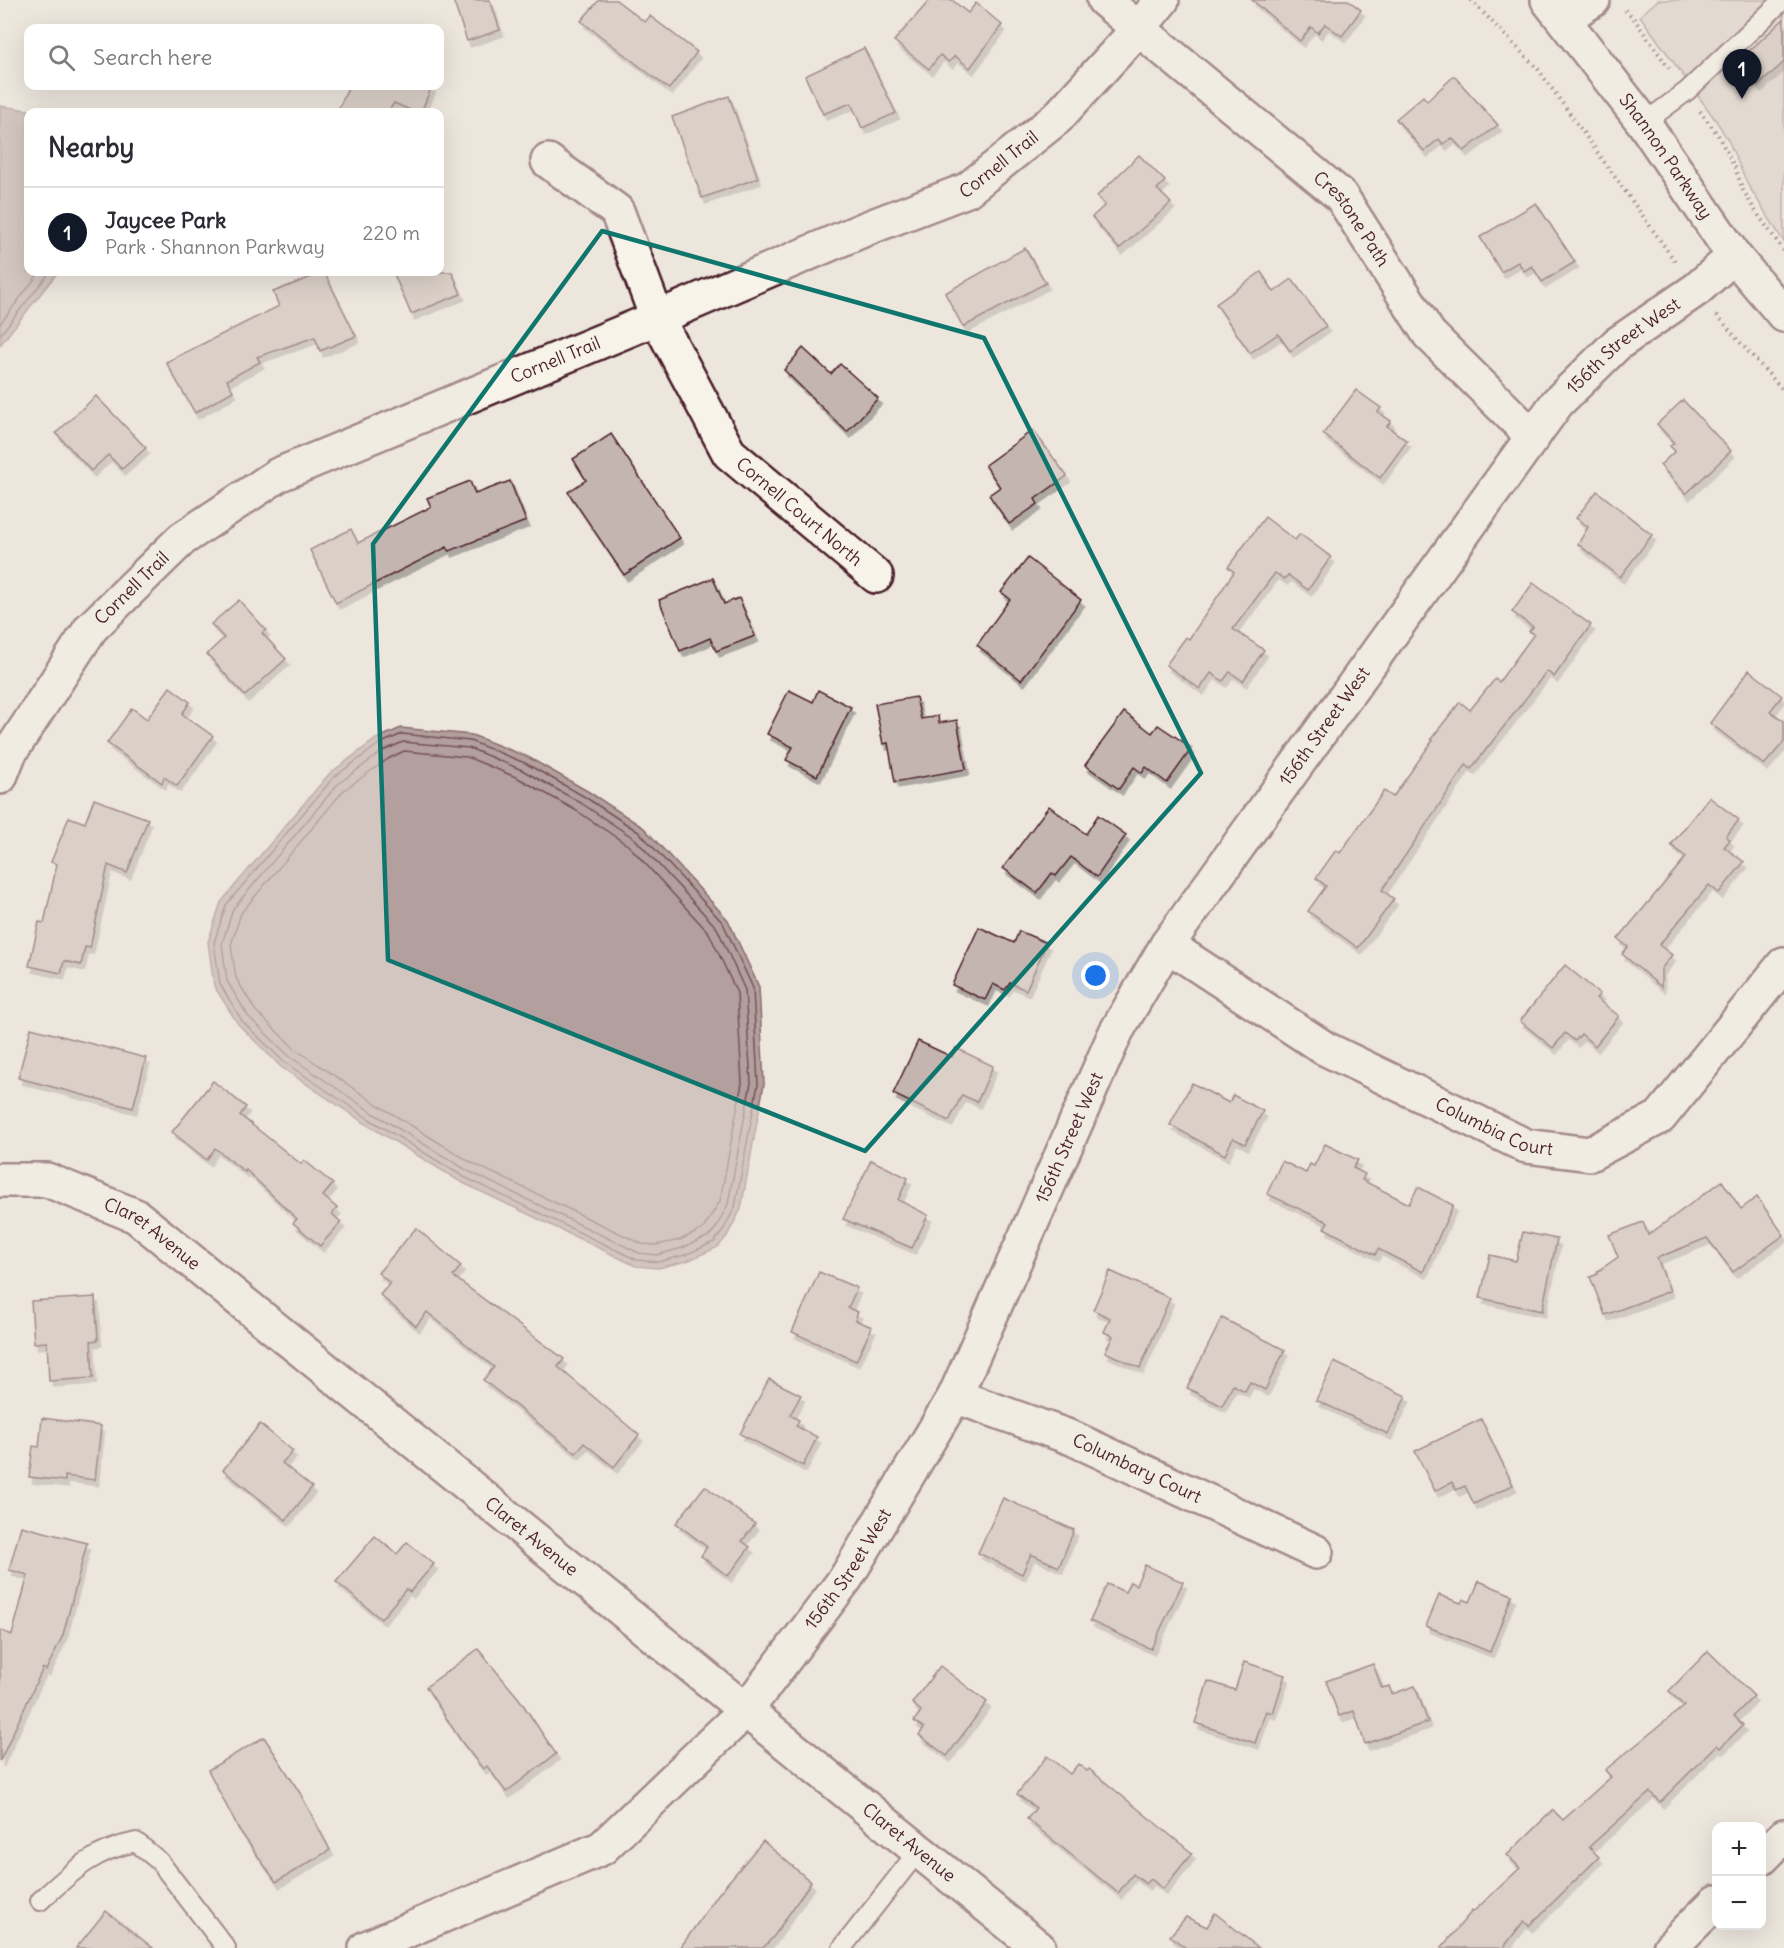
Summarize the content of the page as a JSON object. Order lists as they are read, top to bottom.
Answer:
{
  "streets": {
    "street": [
      "Shannon Parkway",
      "Cornell Trail",
      "Crestone Path",
      "156th Street West",
      "Cornell Court North",
      "Columbia Court",
      "Claret Avenue",
      "Columbary Court"
    ]
  },
  "crossings": [
    ["Shannon Parkway", "156th Street West"],
    ["Cornell Trail", "Crestone Path"],
    ["Cornell Trail", "Cornell Court North"],
    ["Crestone Path", "156th Street West"],
    ["156th Street West", "Columbia Court"],
    ["156th Street West", "Claret Avenue"],
    ["156th Street West", "Columbary Court"]
  ],
  "page": {
    "search": "Search here",
    "pins": "1",
    "heading": "Nearby",
    "list": [
      {
        "mark": "1",
        "name": "Jaycee Park",
        "note": "Park · Shannon Parkway",
        "value": "220 m"
      }
    ],
    "map_buttons": ["+", "−"]
  }
}
